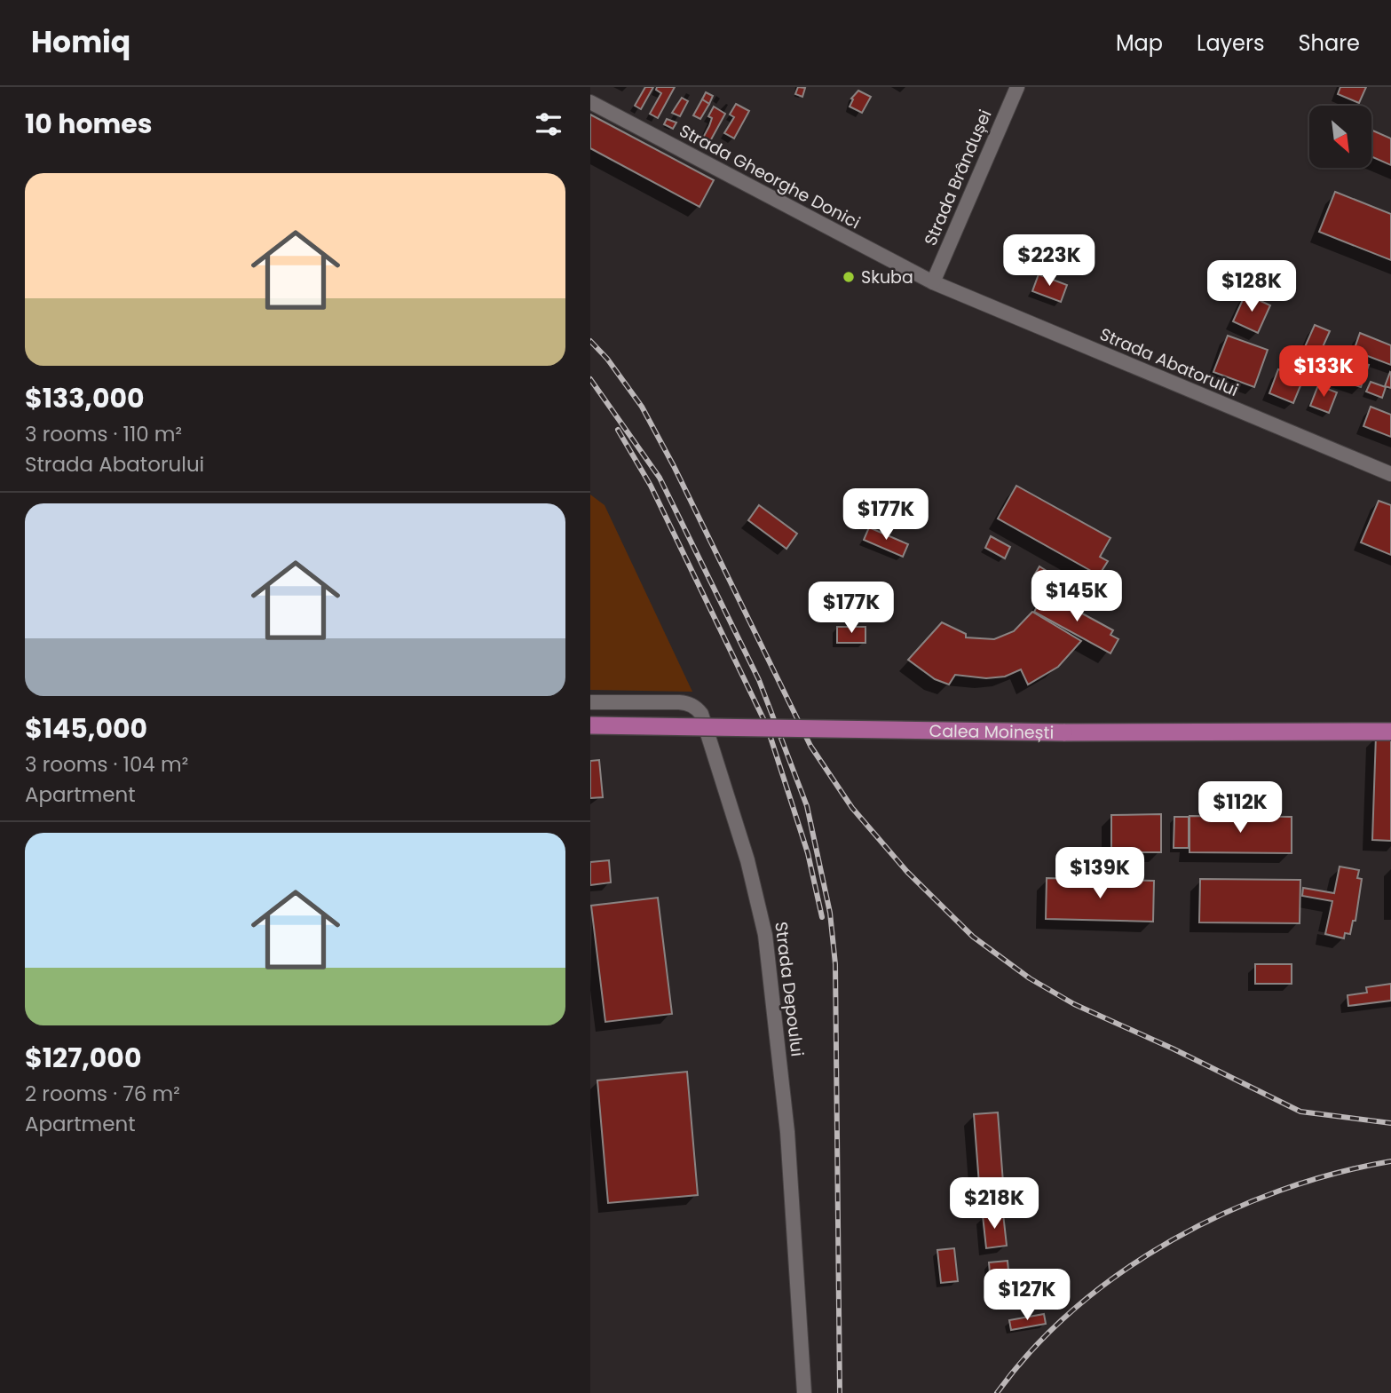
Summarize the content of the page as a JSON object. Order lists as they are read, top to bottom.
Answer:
{
  "streets": {
    "main road": ["Calea Moinești"],
    "street": [
      "Strada Gheorghe Donici",
      "Strada Brândușei",
      "Strada Abatorului",
      "Strada Depoului"
    ]
  },
  "crossings": [
    ["Strada Gheorghe Donici", "Strada Brândușei"],
    ["Strada Gheorghe Donici", "Strada Abatorului"],
    ["Strada Brândușei", "Strada Abatorului"]
  ],
  "places": ["Skuba"],
  "north": "bottom right",
  "page": {
    "header": "Homiq",
    "nav": ["Map", "Layers", "Share"],
    "heading": "10 homes",
    "list": [
      {
        "name": "$133,000",
        "note": "3 rooms · 110 m² · Strada Abatorului"
      },
      {
        "name": "$145,000",
        "note": "3 rooms · 104 m² · Apartment"
      },
      {
        "name": "$127,000",
        "note": "2 rooms · 76 m² · Apartment"
      }
    ],
    "price": [
      "$223K",
      "$128K",
      "$133K",
      "$177K",
      "$145K",
      "$177K",
      "$112K",
      "$139K",
      "$218K",
      "$127K"
    ]
  }
}
